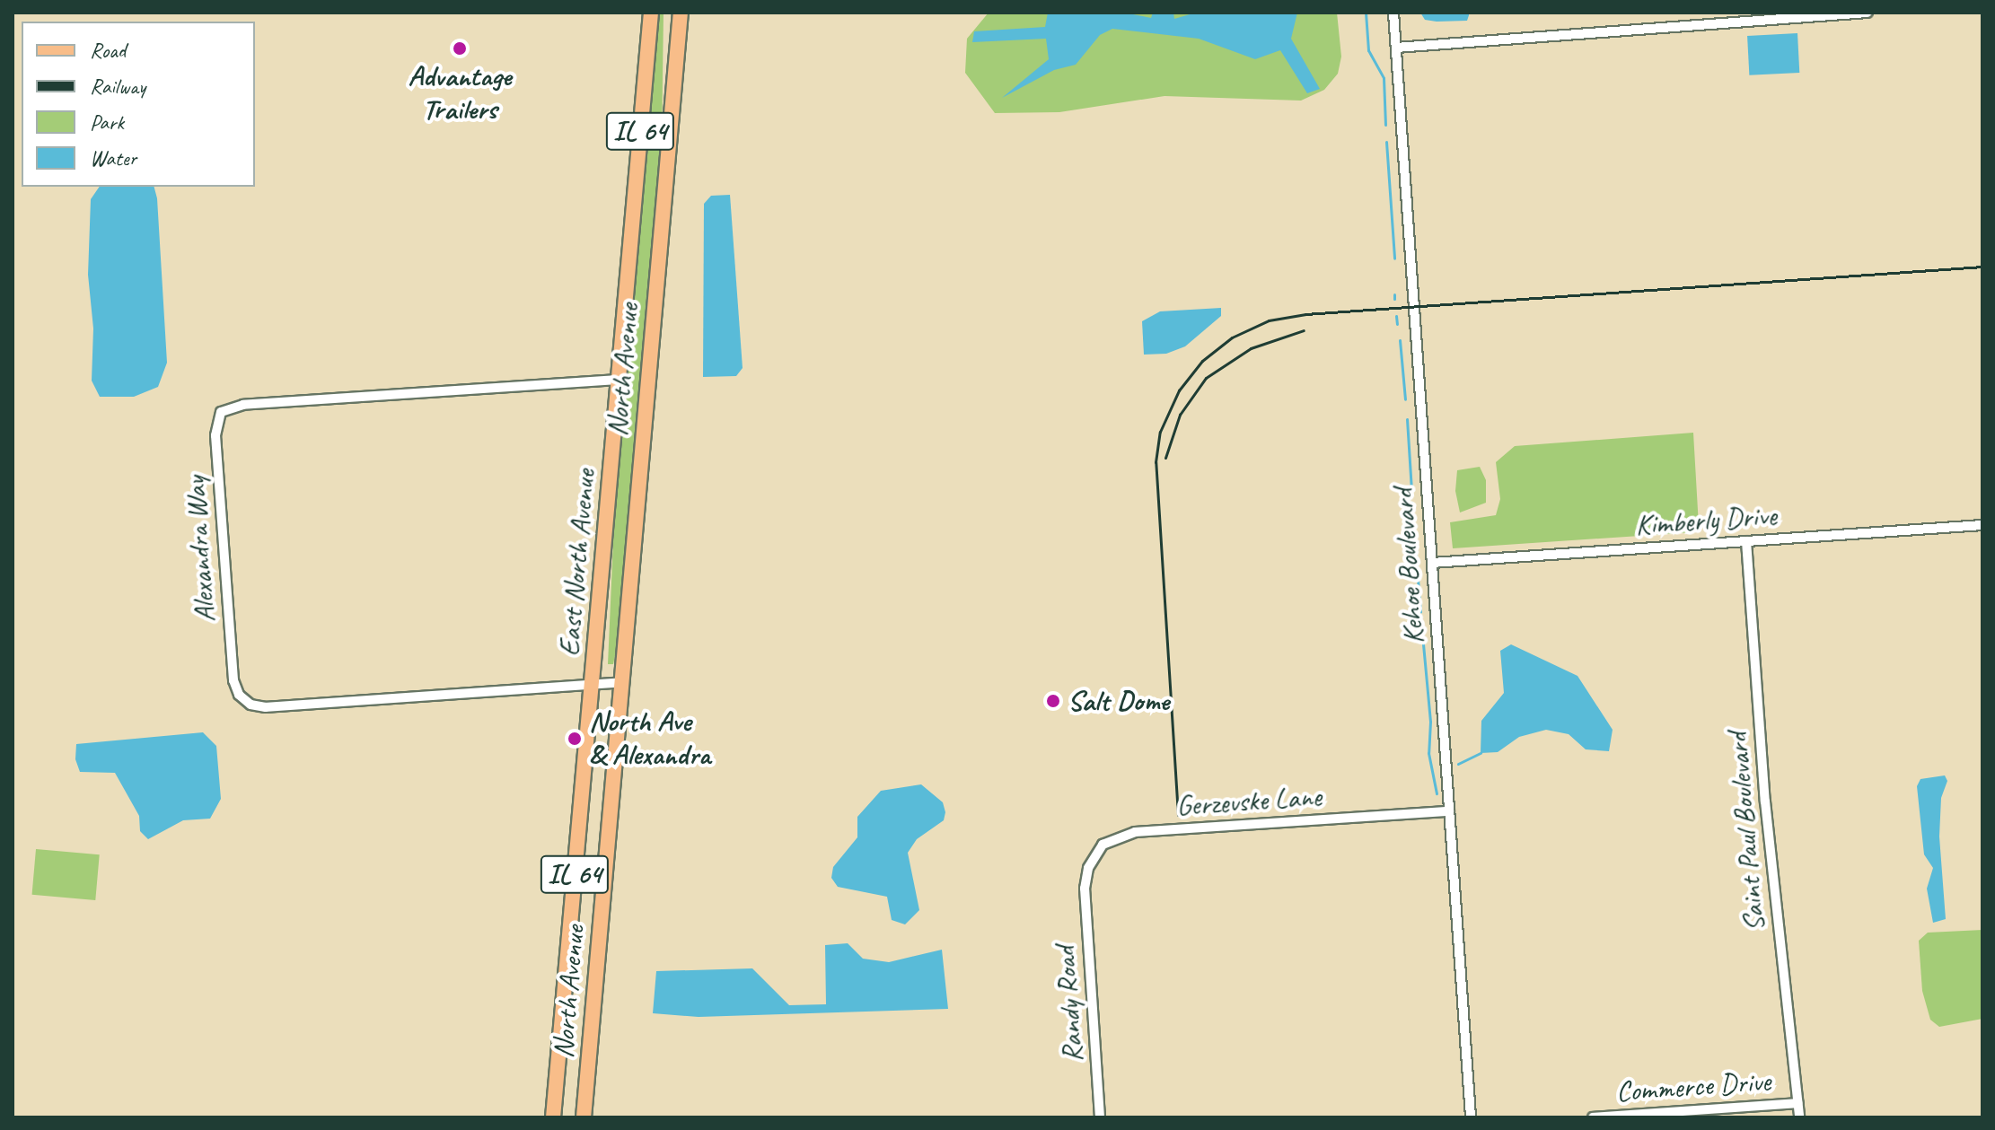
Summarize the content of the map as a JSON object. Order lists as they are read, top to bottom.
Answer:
{
  "streets": {
    "main road": ["IL 64", "North Avenue", "East North Avenue"],
    "street": [
      "Kimberly Drive",
      "Alexandra Way",
      "Kehoe Boulevard",
      "Gerzevske Lane",
      "Saint Paul Boulevard",
      "Randy Road",
      "Commerce Drive"
    ]
  },
  "crossings": [
    ["North Avenue", "Alexandra Way"],
    ["Kimberly Drive", "Kehoe Boulevard"],
    ["Kimberly Drive", "Saint Paul Boulevard"],
    ["Alexandra Way", "East North Avenue"],
    ["Kehoe Boulevard", "Gerzevske Lane"],
    ["Gerzevske Lane", "Randy Road"],
    ["Saint Paul Boulevard", "Commerce Drive"]
  ],
  "places": ["Advantage Trailers", "Salt Dome", "North Ave & Alexandra"],
  "legend": [
    "Road",
    "Railway",
    "Park",
    "Water"
  ]
}
